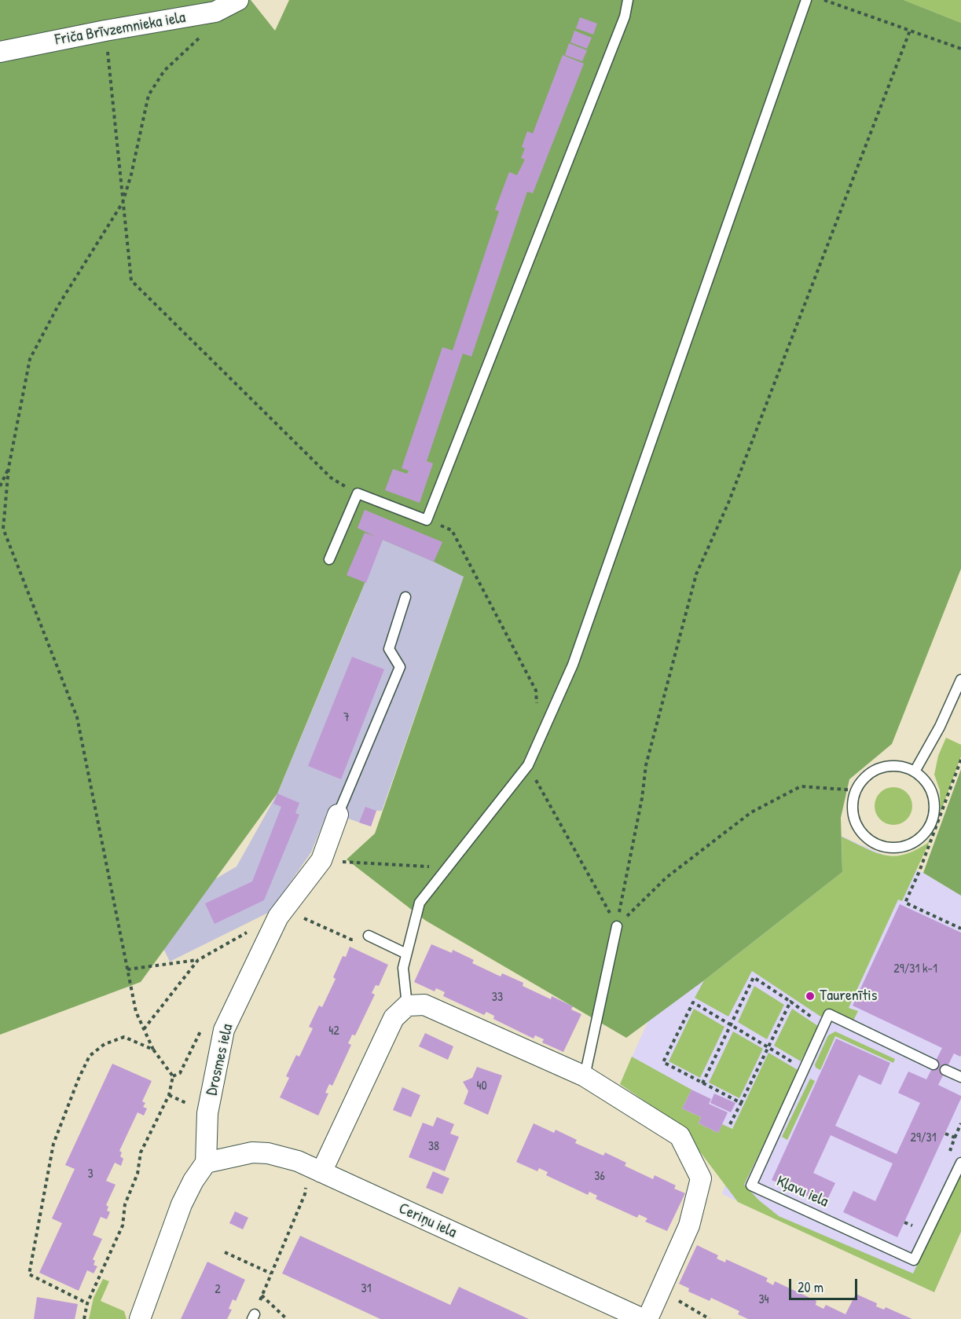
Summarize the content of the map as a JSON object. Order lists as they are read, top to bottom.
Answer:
{
  "streets": {
    "street": ["Friča Brīvzemnieka iela", "Drosmes iela", "Ceriņu iela"],
    "lane": ["Kļavu iela"]
  },
  "crossings": [
    ["Drosmes iela", "Ceriņu iela"]
  ],
  "places": ["Taurenītis"],
  "house_numbers": [
    "7",
    "29/31 k-1",
    "33",
    "42",
    "40",
    "29/31",
    "38",
    "3",
    "36",
    "31",
    "2",
    "34"
  ],
  "scale_bar": "20 m"
}
